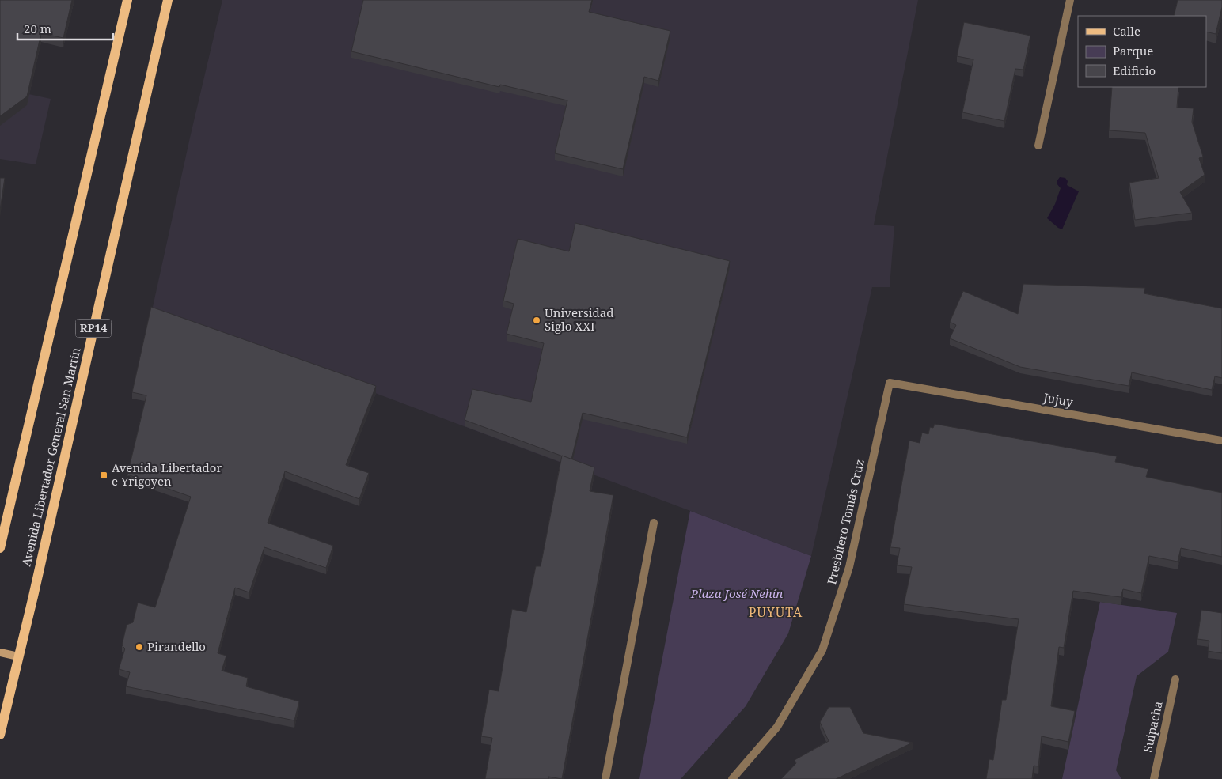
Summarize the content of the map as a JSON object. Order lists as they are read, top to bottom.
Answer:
{
  "streets": {
    "main road": ["RP14", "Avenida Libertador General San Martín"],
    "street": ["Jujuy", "Presbítero Tomás Cruz", "Suipacha"]
  },
  "crossings": [
    ["Jujuy", "Presbítero Tomás Cruz"]
  ],
  "districts": ["PUYUTA"],
  "parks": ["Plaza José Nehín"],
  "places": {
    "other": ["Universidad Siglo XXI", "Pirandello"],
    "transit": ["Avenida Libertador e Yrigoyen"]
  },
  "legend": ["Calle", "Parque", "Edificio"],
  "scale_bar": "20 m"
}
